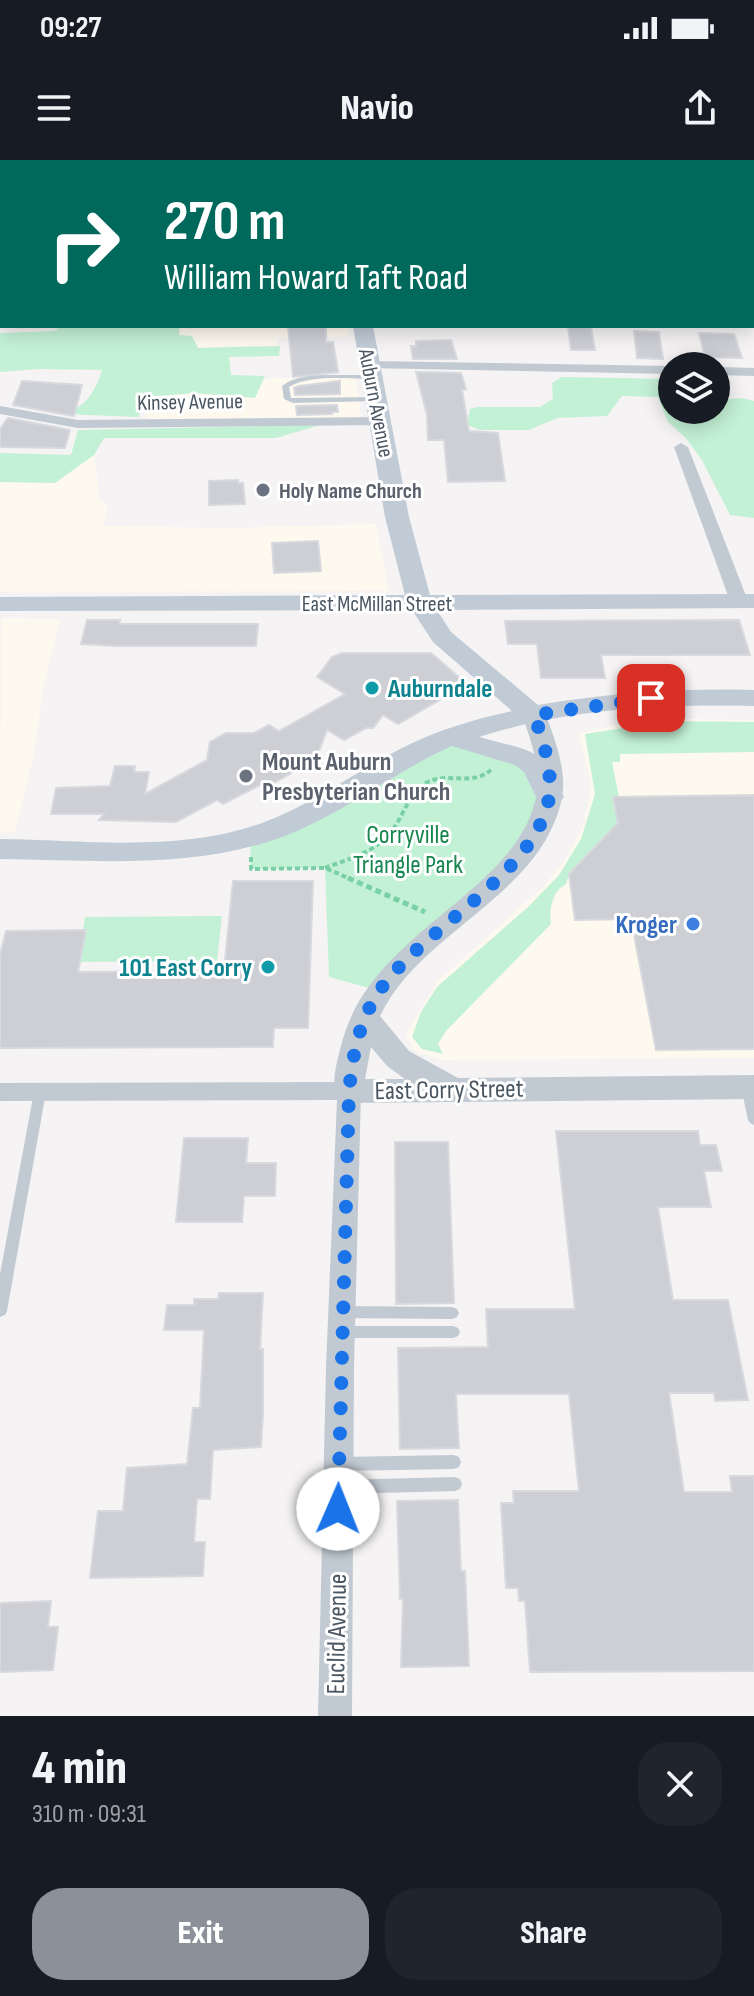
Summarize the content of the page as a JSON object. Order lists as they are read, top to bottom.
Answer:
{
  "streets": {
    "main road": ["Auburn Avenue", "East McMillan Street"],
    "street": ["Kinsey Avenue", "East Corry Street", "Euclid Avenue"]
  },
  "crossings": [
    ["Kinsey Avenue", "Auburn Avenue"],
    ["Auburn Avenue", "East McMillan Street"],
    ["Auburn Avenue", "Euclid Avenue"],
    ["East Corry Street", "Euclid Avenue"]
  ],
  "parks": ["Corryville Triangle Park"],
  "places": [
    "Holy Name Church",
    "Auburndale",
    "Mount Auburn Presbyterian Church",
    "Kroger",
    "101 East Corry"
  ],
  "page": {
    "status": "09:27",
    "header": "Navio",
    "turn": ["270 m", "William Howard Taft Road"],
    "heading": ["4 min", "310 m · 09:31"],
    "buttons": ["Exit", "Share"]
  }
}
